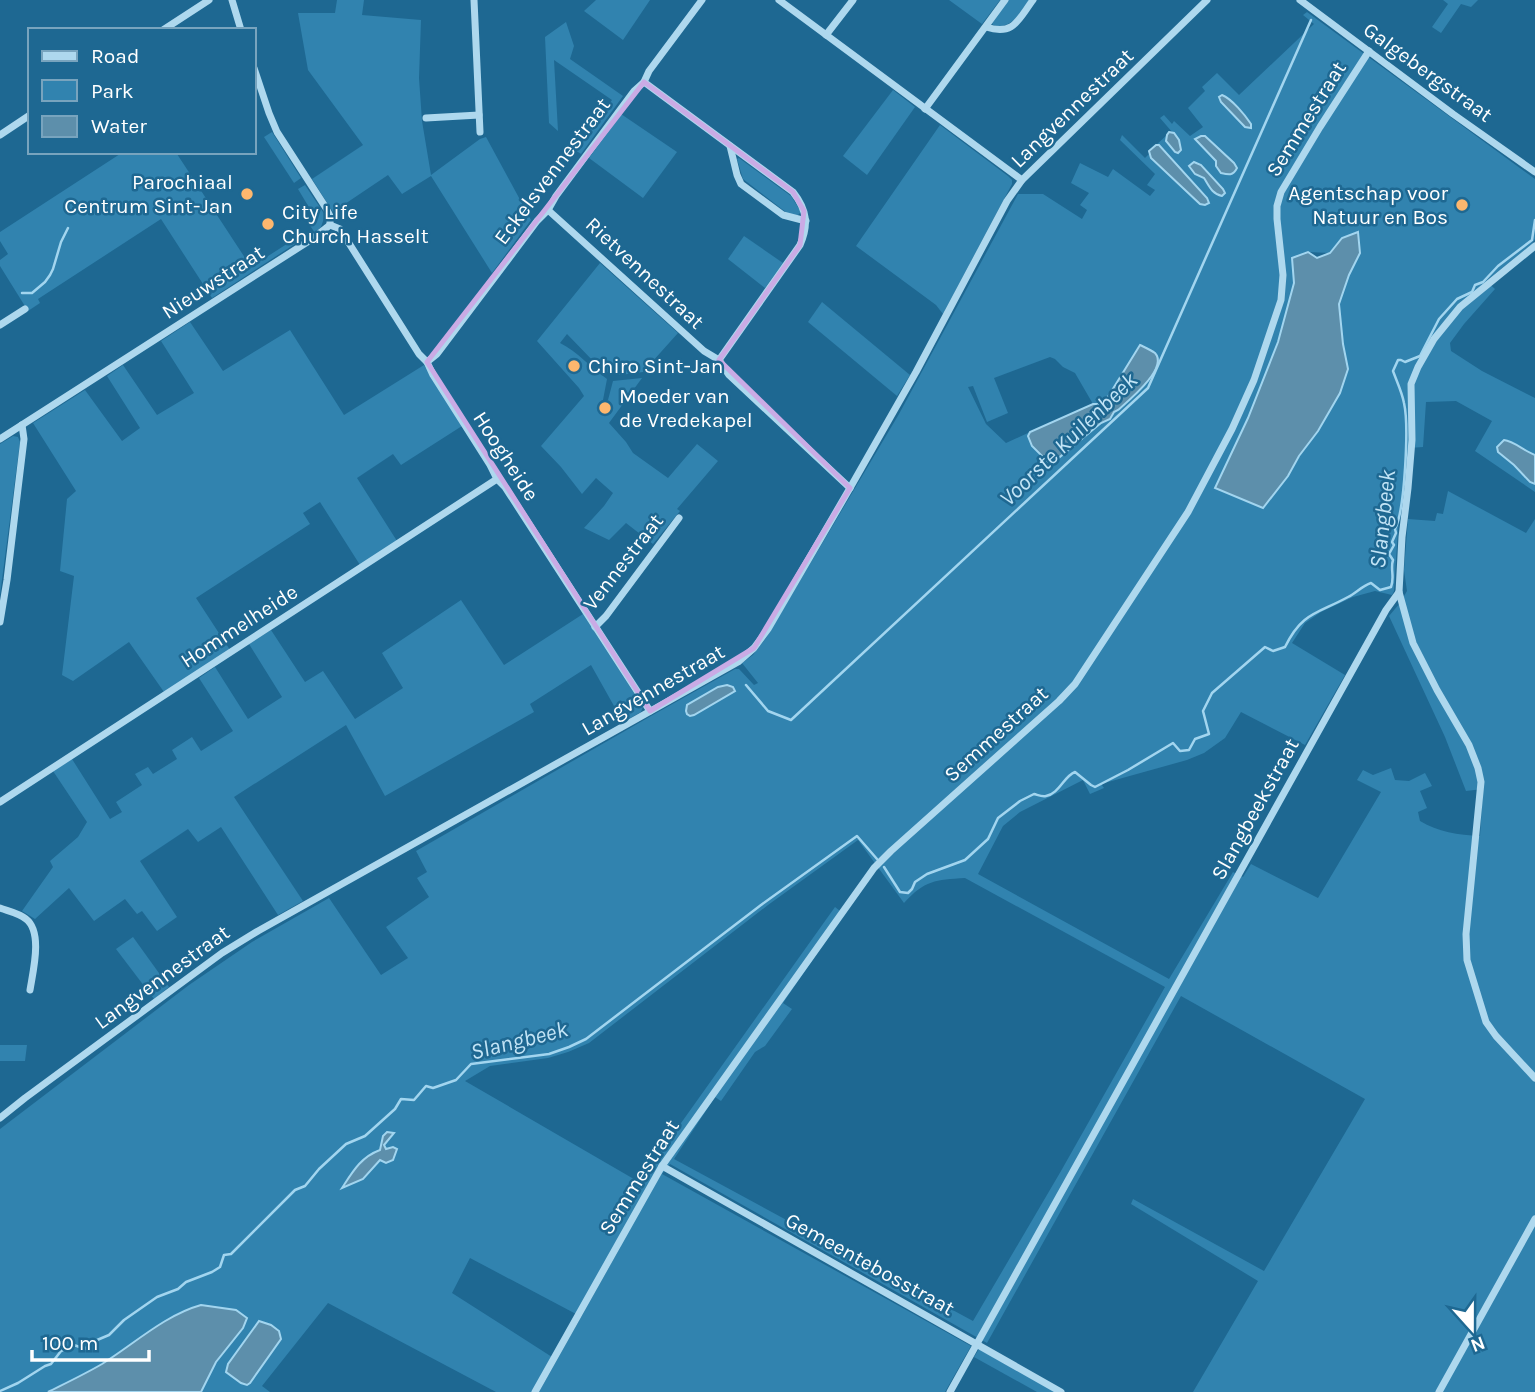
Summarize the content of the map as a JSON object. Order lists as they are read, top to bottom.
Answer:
{
  "streets": {
    "street": [
      "Galgebergstraat",
      "Langvennestraat",
      "Semmestraat",
      "Eckelsvennestraat",
      "Rietvennestraat",
      "Nieuwstraat",
      "Hoogheide",
      "Vennestraat",
      "Hommelheide",
      "Slangbeekstraat",
      "Gemeentebosstraat"
    ]
  },
  "crossings": [
    ["Galgebergstraat", "Semmestraat"],
    ["Langvennestraat", "Rietvennestraat"],
    ["Langvennestraat", "Hoogheide"],
    ["Semmestraat", "Gemeentebosstraat"],
    ["Eckelsvennestraat", "Rietvennestraat"],
    ["Eckelsvennestraat", "Hoogheide"],
    ["Nieuwstraat", "Hoogheide"],
    ["Hoogheide", "Vennestraat"],
    ["Hoogheide", "Hommelheide"],
    ["Slangbeekstraat", "Gemeentebosstraat"]
  ],
  "water": ["Voorste Kuilenbeek", "Slangbeek"],
  "places": [
    "Parochiaal Centrum Sint-Jan",
    "Agentschap voor Natuur en Bos",
    "City Life Church Hasselt",
    "Chiro Sint-Jan",
    "Moeder van de Vredekapel"
  ],
  "legend": ["Road", "Park", "Water"],
  "scale_bar": "100 m",
  "north": "bottom"
}
